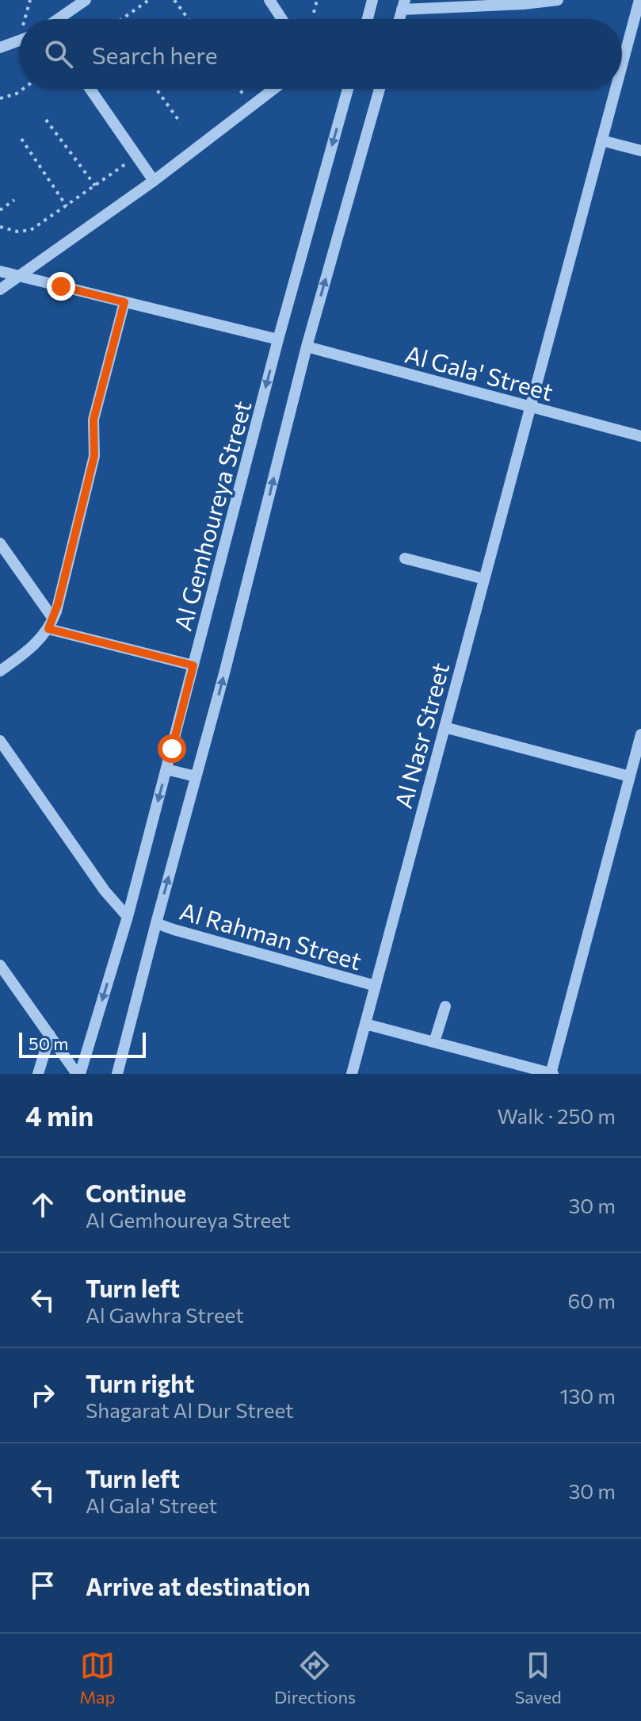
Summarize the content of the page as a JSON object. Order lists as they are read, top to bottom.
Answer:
{
  "streets": {
    "street": [
      "Al Gala' Street",
      "Al Gemhoureya Street",
      "Al Nasr Street",
      "Al Rahman Street"
    ]
  },
  "crossings": [
    ["Al Gala' Street", "Al Gemhoureya Street"],
    ["Al Gala' Street", "Al Nasr Street"],
    ["Al Gemhoureya Street", "Al Rahman Street"],
    ["Al Nasr Street", "Al Rahman Street"]
  ],
  "scale_bar": "50 m",
  "page": {
    "search": "Search here",
    "scale": "50 m",
    "heading": ["4 min", "Walk · 250 m"],
    "list": [
      ["Continue", "Al Gemhoureya Street", "30 m"],
      ["Turn left", "Al Gawhra Street", "60 m"],
      ["Turn right", "Shagarat Al Dur Street", "130 m"],
      ["Turn left", "Al Gala' Street", "30 m"],
      "Arrive at destination"
    ],
    "nav": ["Map", "Directions", "Saved"]
  }
}
